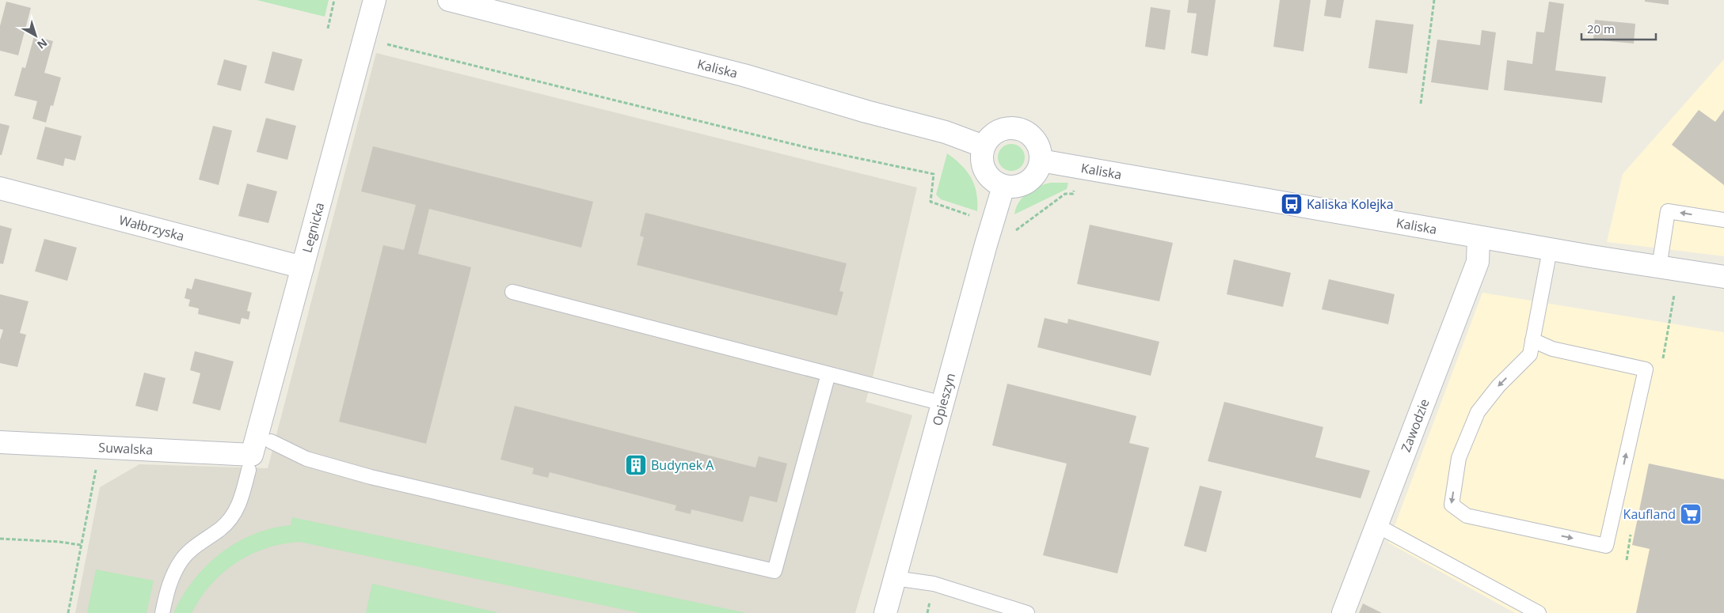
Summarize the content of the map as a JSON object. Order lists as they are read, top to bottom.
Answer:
{
  "streets": {
    "street": [
      "Kaliska",
      "Legnicka",
      "Wałbrzyska",
      "Opieszyn",
      "Zawodzie",
      "Suwalska"
    ]
  },
  "crossings": [
    ["Kaliska", "Opieszyn"],
    ["Kaliska", "Zawodzie"],
    ["Legnicka", "Wałbrzyska"],
    ["Legnicka", "Suwalska"]
  ],
  "places": {
    "bus stop": ["Kaliska Kolejka"],
    "building": ["Budynek A"],
    "supermarket": ["Kaufland"]
  },
  "scale_bar": "20 m",
  "north": "bottom right"
}
